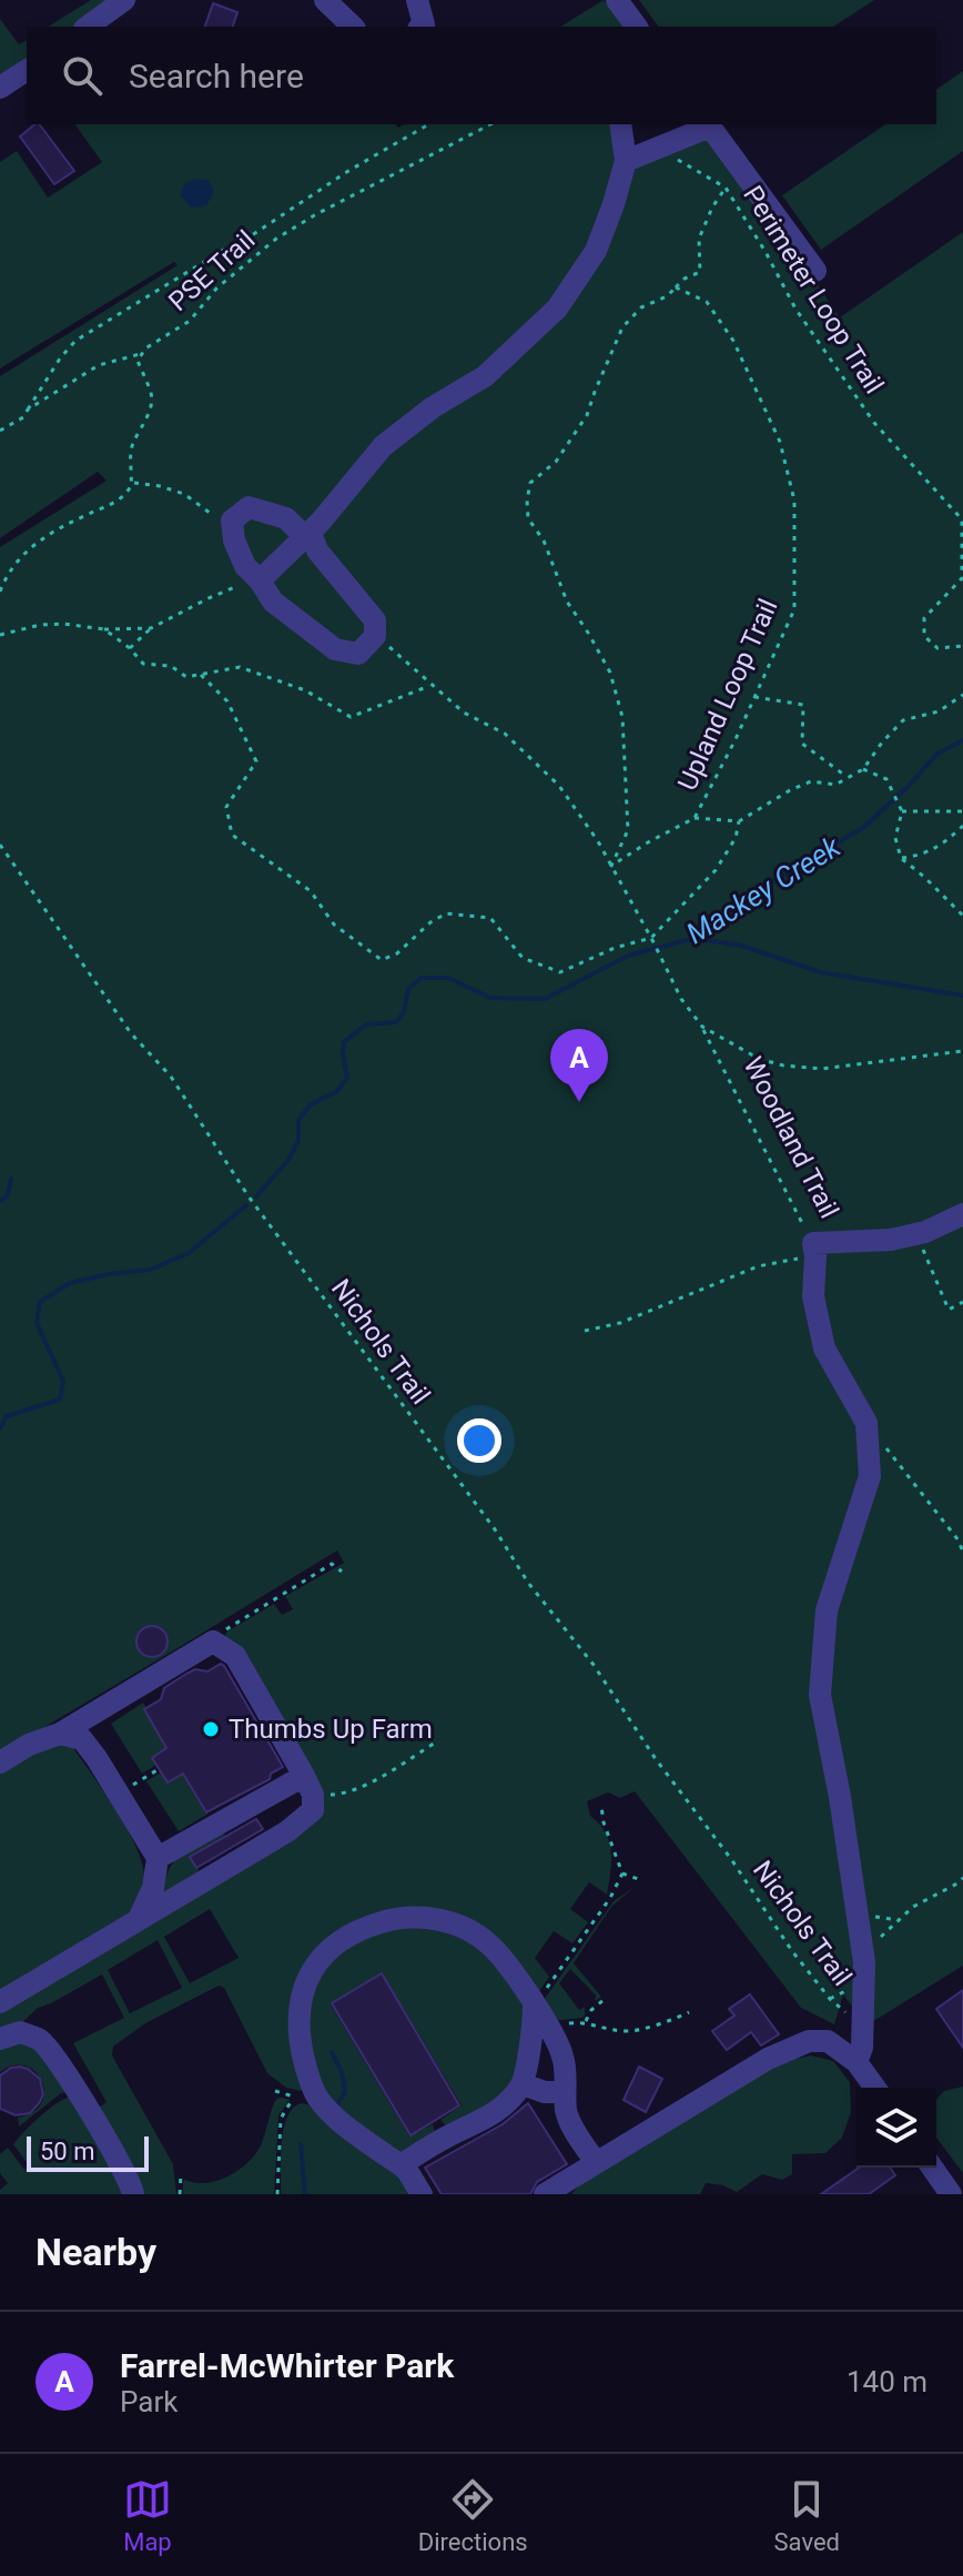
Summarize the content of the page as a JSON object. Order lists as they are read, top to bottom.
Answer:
{
  "streets": {
    "street": ["Woodland Trail"],
    "path": [
      "PSE Trail",
      "Perimeter Loop Trail",
      "Upland Loop Trail",
      "Nichols Trail"
    ]
  },
  "crossings": [
    ["Upland Loop Trail", "Woodland Trail"]
  ],
  "water": ["Mackey Creek"],
  "places": ["Thumbs Up Farm"],
  "scale_bar": "50 m",
  "page": {
    "search": "Search here",
    "pins": "A",
    "scale": "50 m",
    "heading": "Nearby",
    "list": [
      {
        "mark": "A",
        "name": "Farrel-McWhirter Park",
        "note": "Park",
        "value": "140 m"
      }
    ],
    "nav": ["Map", "Directions", "Saved"]
  }
}
